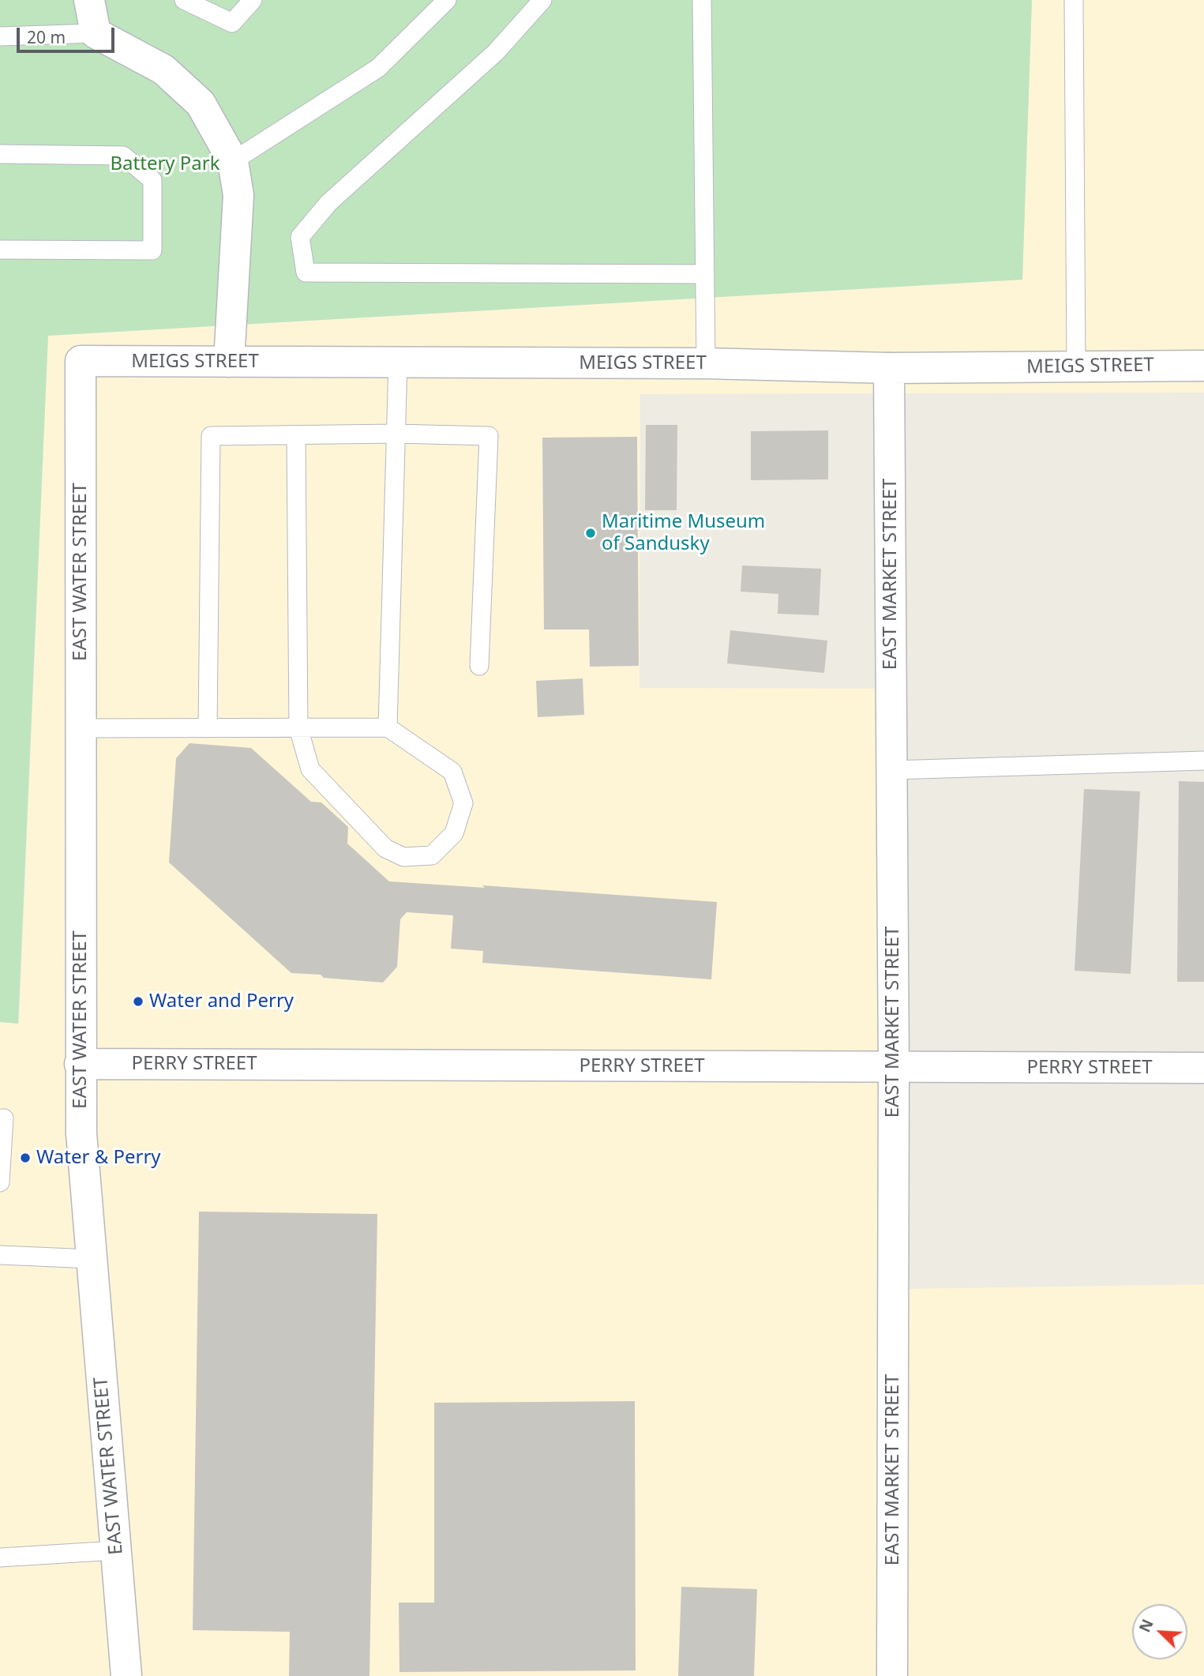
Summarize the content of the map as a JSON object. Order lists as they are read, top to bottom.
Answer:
{
  "streets": {
    "street": [
      "MEIGS STREET",
      "EAST WATER STREET",
      "EAST MARKET STREET",
      "PERRY STREET"
    ]
  },
  "crossings": [
    ["MEIGS STREET", "EAST WATER STREET"],
    ["MEIGS STREET", "EAST MARKET STREET"],
    ["EAST WATER STREET", "PERRY STREET"],
    ["EAST MARKET STREET", "PERRY STREET"]
  ],
  "parks": ["Battery Park"],
  "places": ["Maritime Museum of Sandusky", "Water and Perry", "Water & Perry"],
  "scale_bar": "20 m",
  "north": "top left"
}
